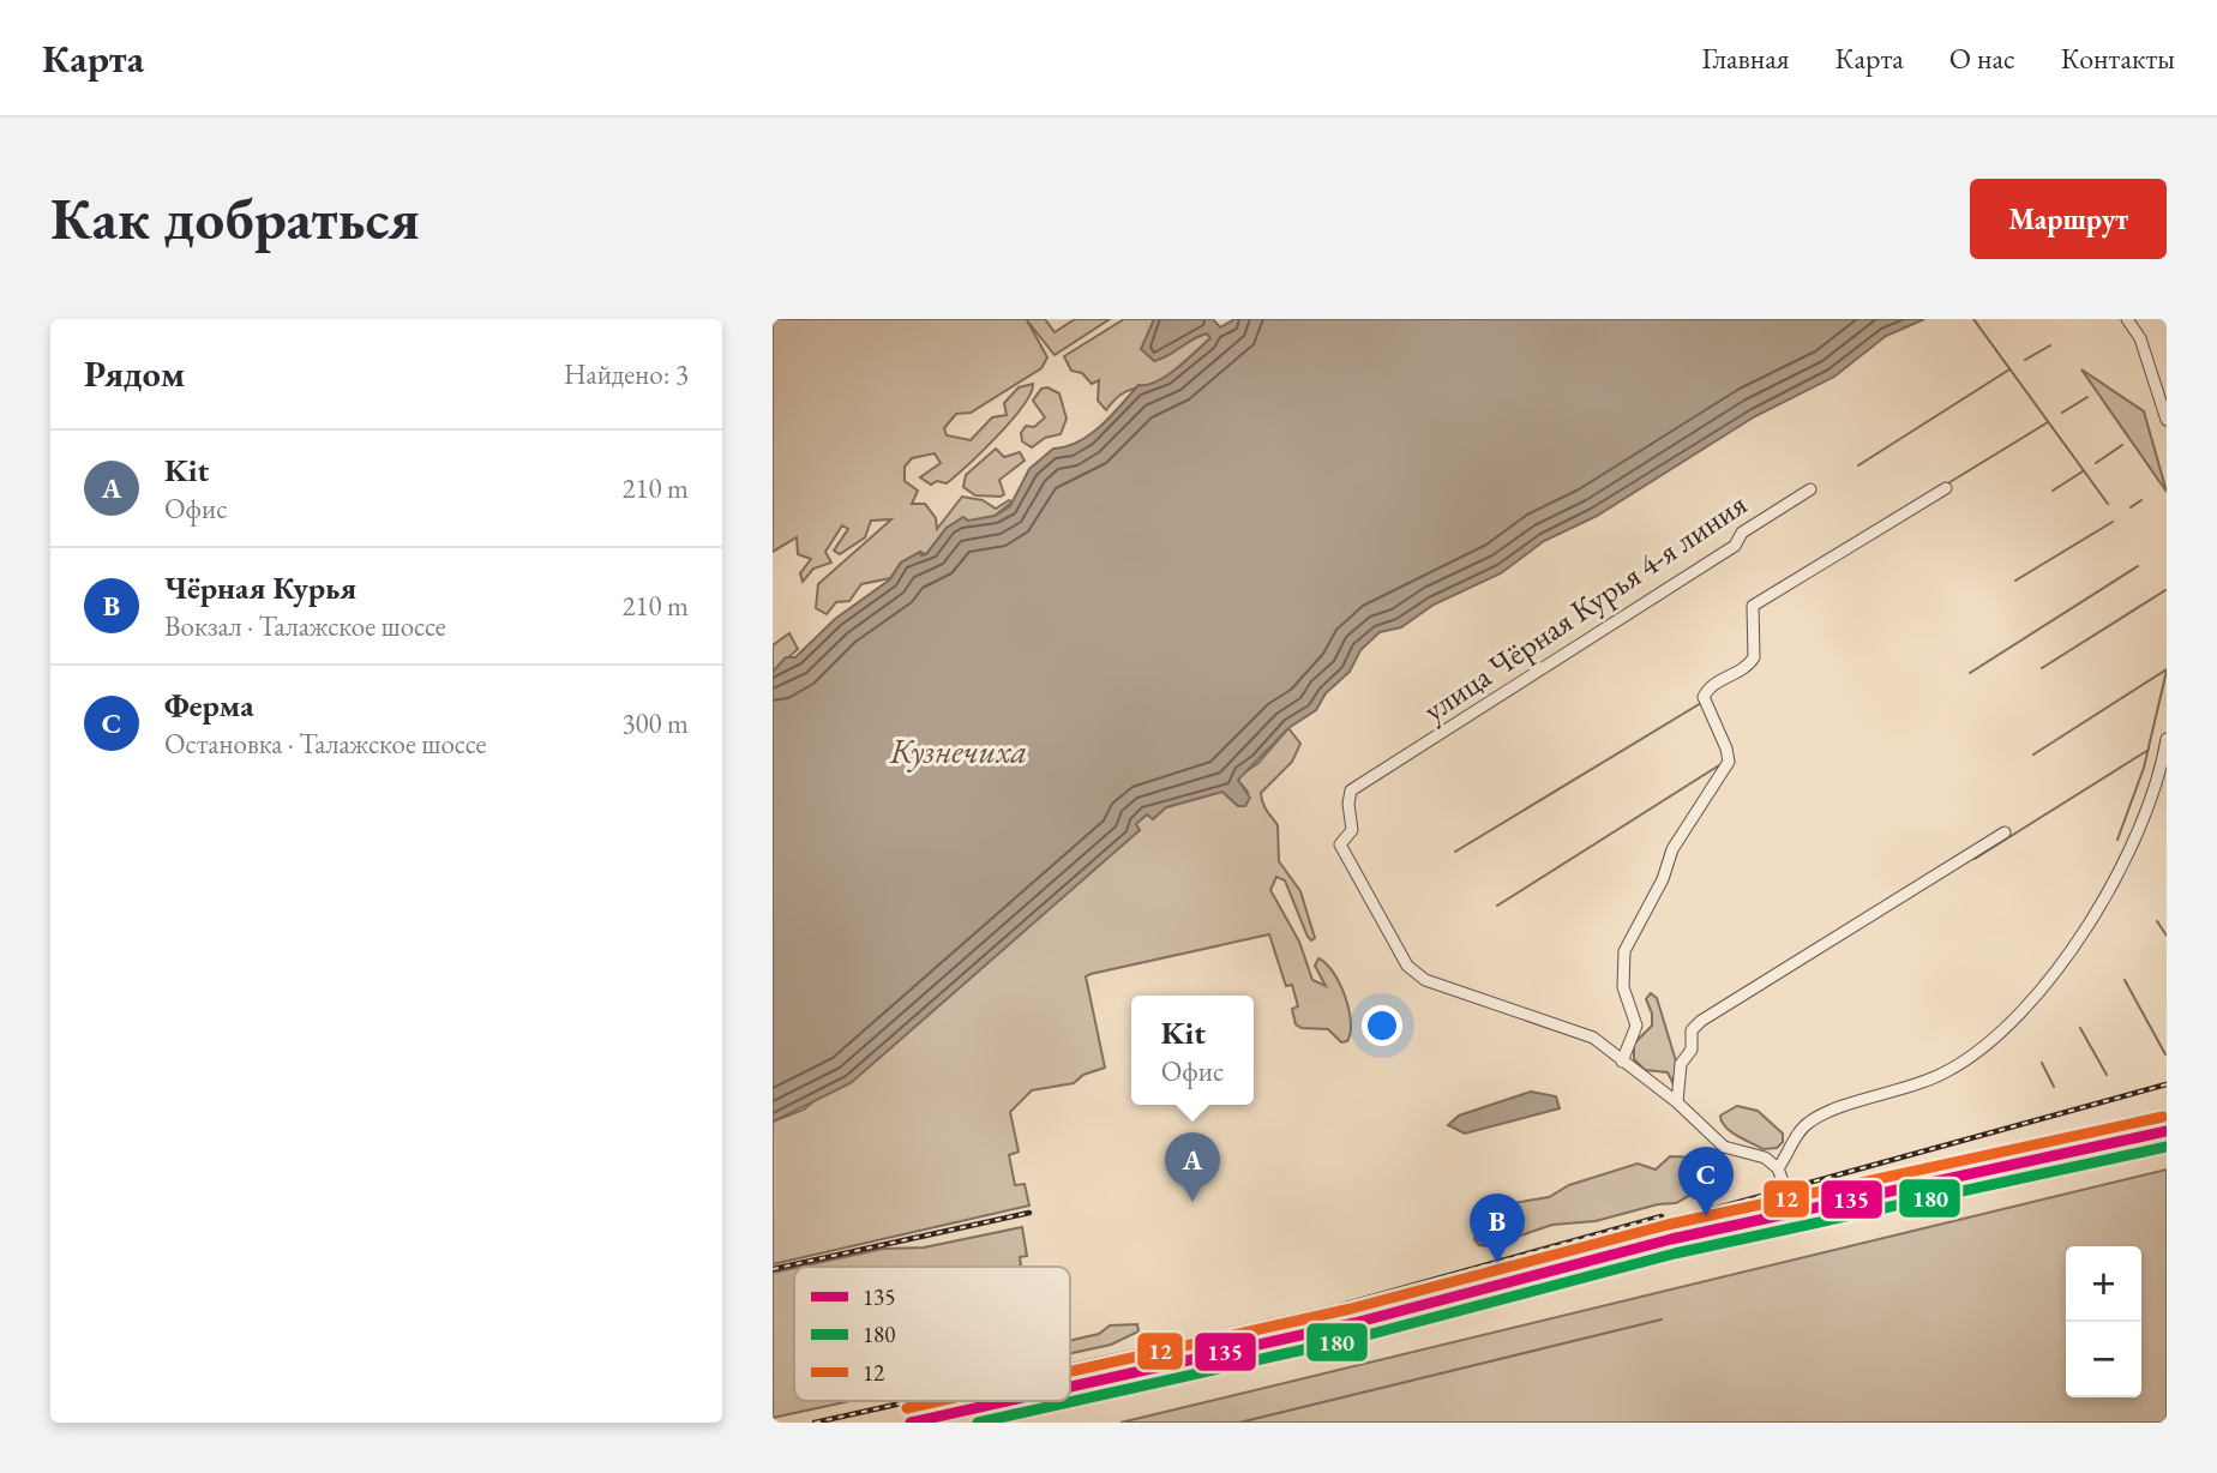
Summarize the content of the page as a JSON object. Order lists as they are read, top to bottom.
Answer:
{
  "streets": {
    "street": ["улица Чёрная Курья 4-я линия"]
  },
  "water": ["Кузнечиха"],
  "lines": ["transit line 12", "transit line 135", "transit line 180"],
  "legend": ["135", "180", "12"],
  "page": {
    "header": "Карта",
    "nav": [
      "Главная",
      "Карта",
      "О нас",
      "Контакты"
    ],
    "buttons": "Маршрут",
    "title": "Как добраться",
    "heading": ["Рядом", "Найдено: 3"],
    "list": [
      {
        "mark": "A",
        "name": "Kit",
        "note": "Офис",
        "value": "210 m"
      },
      {
        "mark": "B",
        "name": "Чёрная Курья",
        "note": "Вокзал · Талажское шоссе",
        "value": "210 m"
      },
      {
        "mark": "C",
        "name": "Ферма",
        "note": "Остановка · Талажское шоссе",
        "value": "300 m"
      }
    ],
    "popup": ["Kit", "Офис"],
    "pins": ["A", "C", "B"],
    "map_buttons": ["+", "−"]
  }
}
